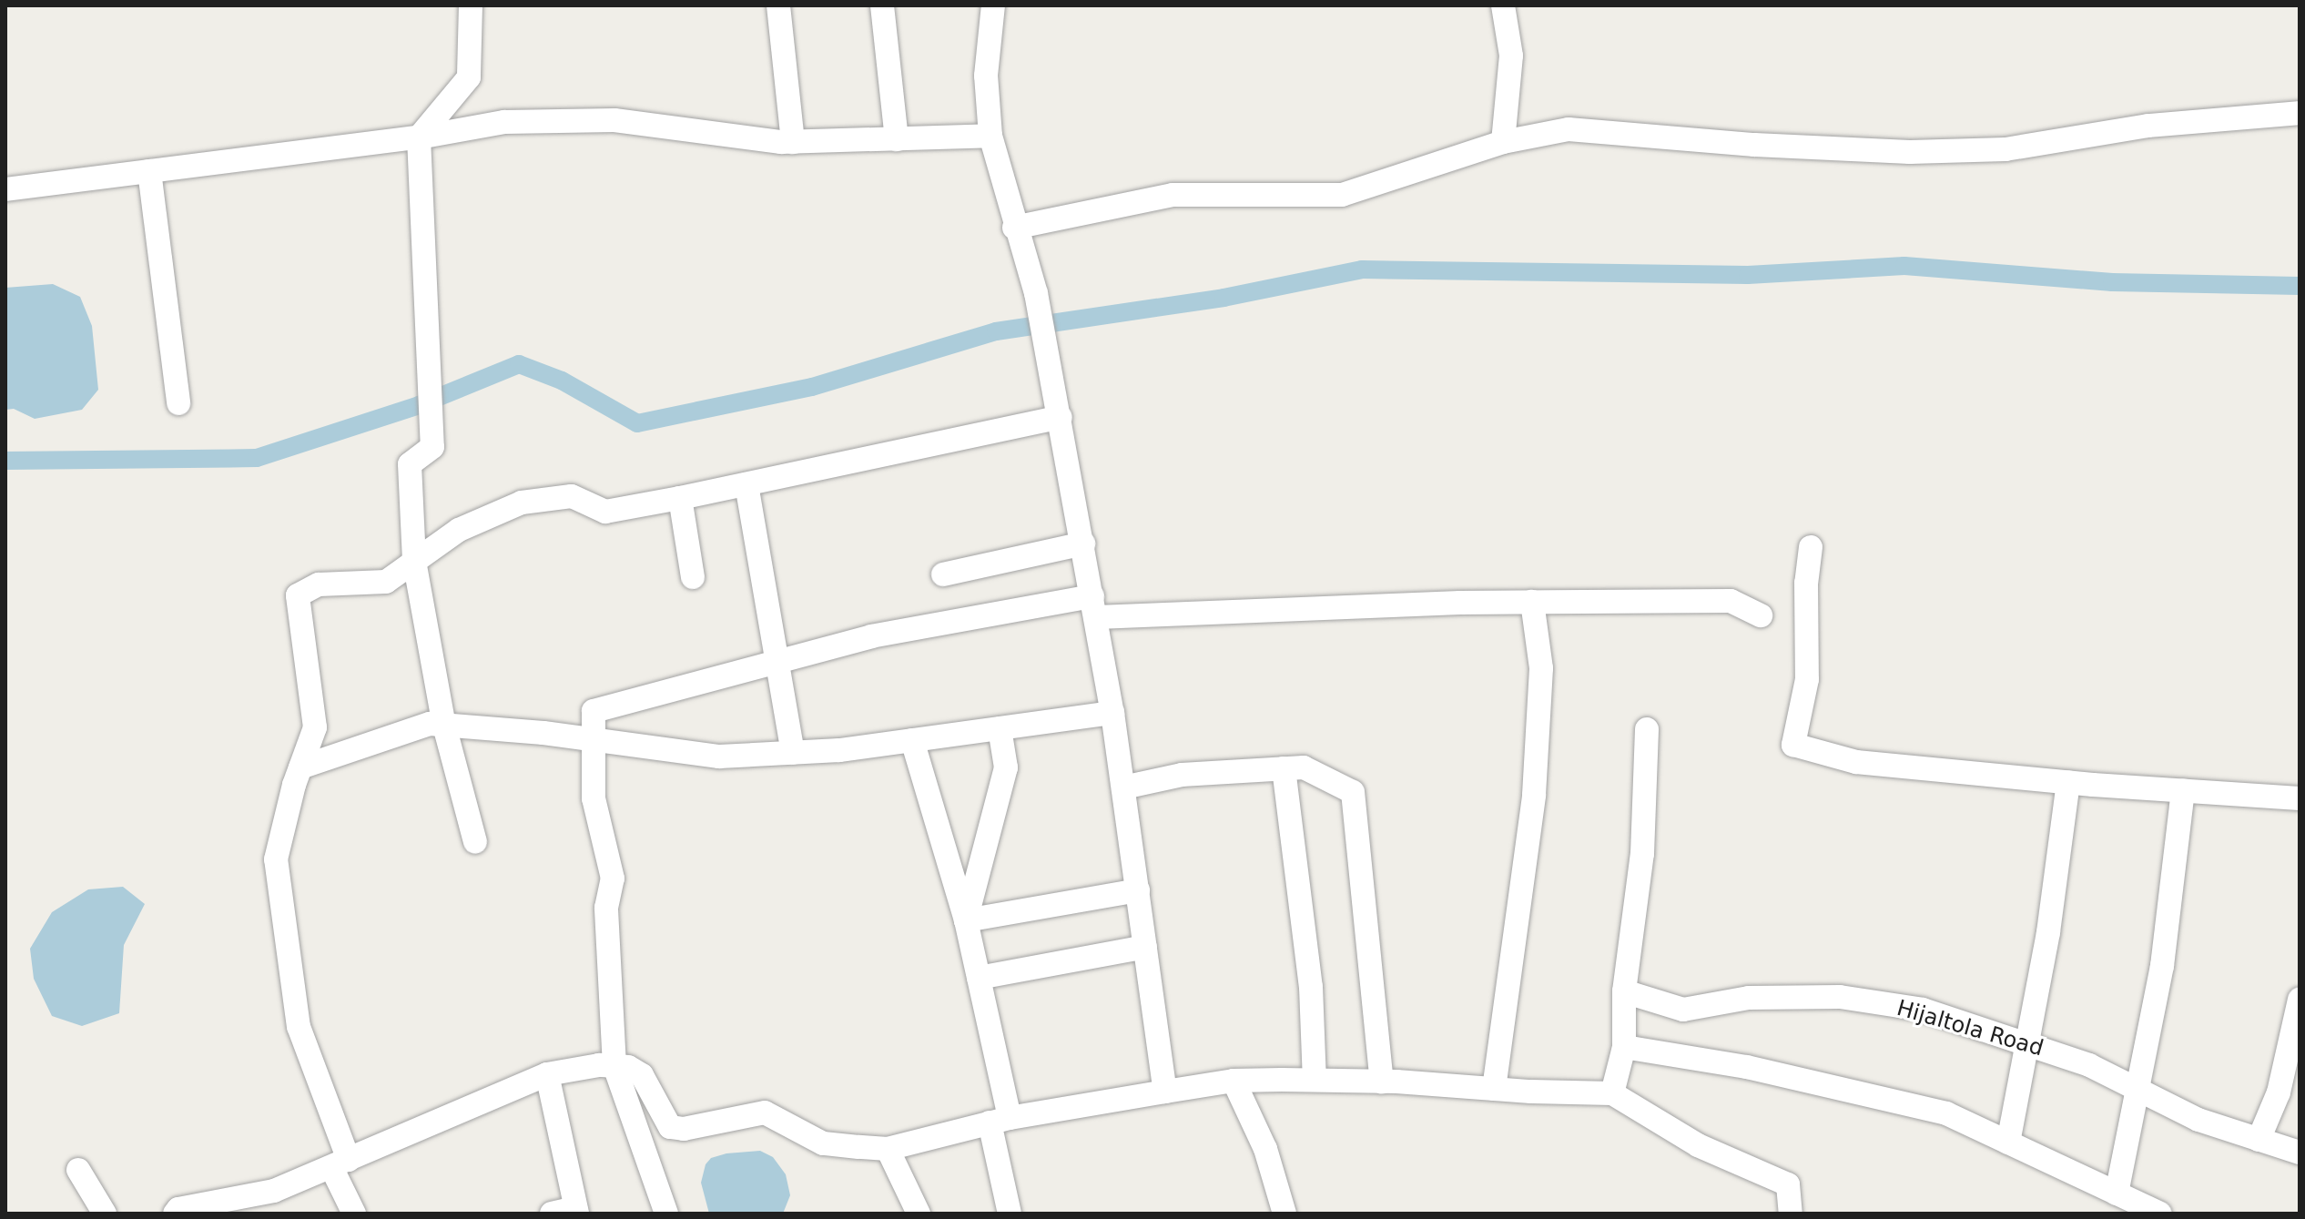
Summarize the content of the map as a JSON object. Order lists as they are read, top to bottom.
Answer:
{
  "streets": {
    "street": ["Hijaltola Road"]
  }
}
